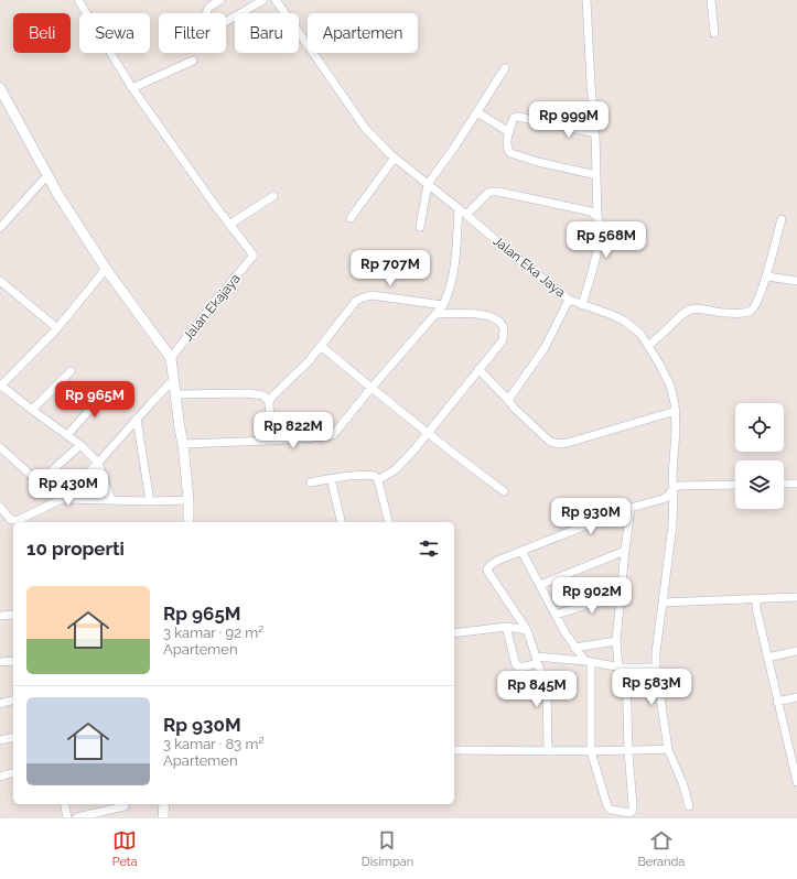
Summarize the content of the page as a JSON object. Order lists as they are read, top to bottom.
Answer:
{
  "streets": {
    "street": ["Jalan Eka Jaya", "Jalan Ekajaya"]
  },
  "page": {
    "chip": [
      "Beli",
      "Sewa",
      "Filter",
      "Baru",
      "Apartemen"
    ],
    "price": [
      "Rp 999M",
      "Rp 568M",
      "Rp 707M",
      "Rp 965M",
      "Rp 822M",
      "Rp 430M",
      "Rp 930M",
      "Rp 902M",
      "Rp 583M",
      "Rp 845M"
    ],
    "heading": "10 properti",
    "list": [
      {
        "name": "Rp 965M",
        "note": "3 kamar · 92 m² · Apartemen"
      },
      {
        "name": "Rp 930M",
        "note": "3 kamar · 83 m² · Apartemen"
      }
    ],
    "tabs": ["Peta", "Disimpan", "Beranda"]
  }
}
